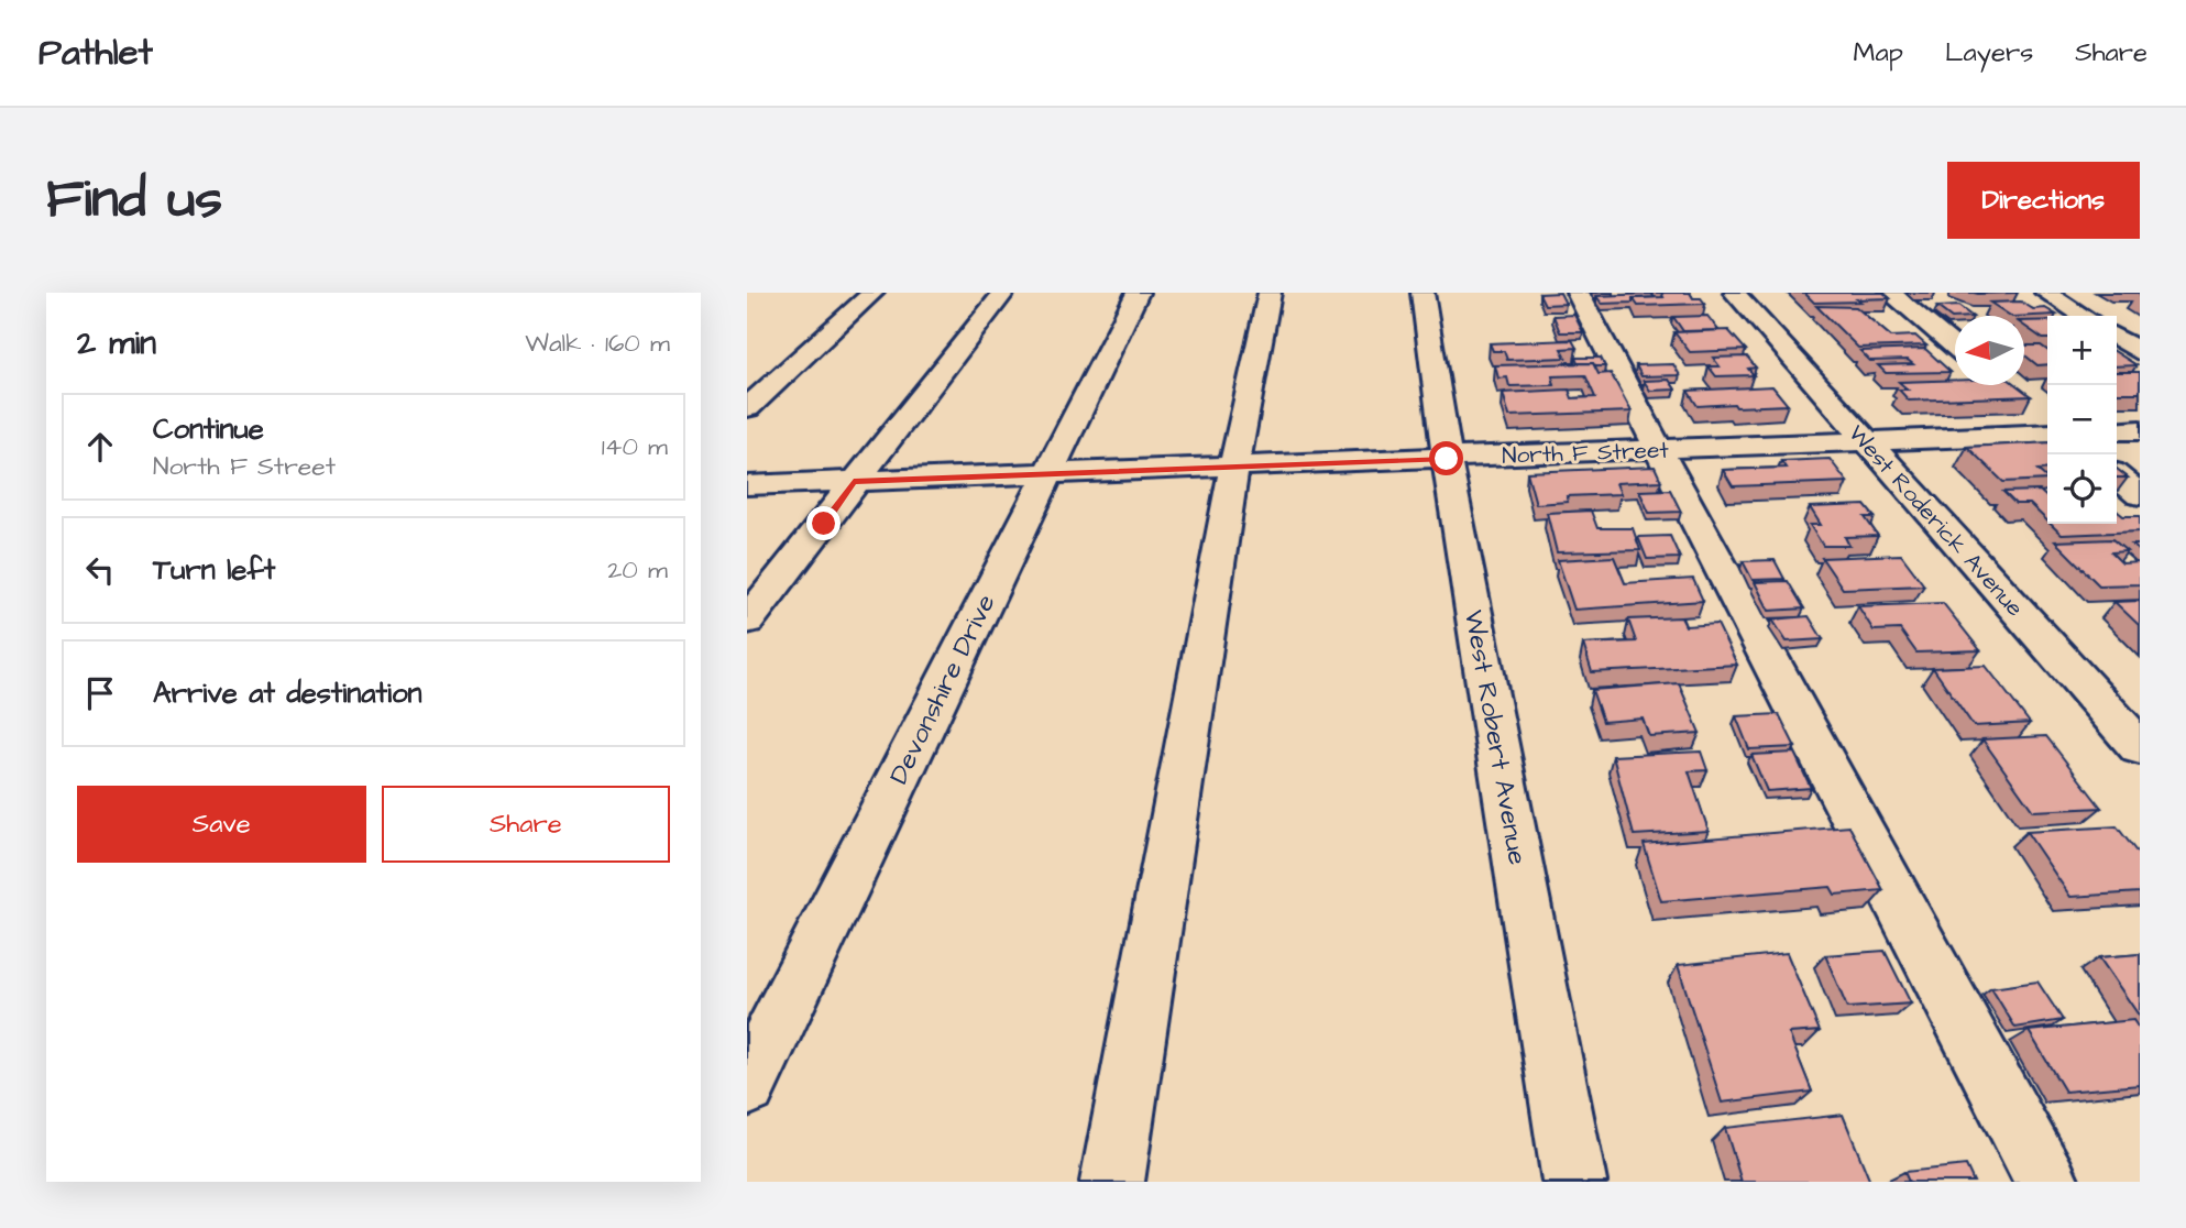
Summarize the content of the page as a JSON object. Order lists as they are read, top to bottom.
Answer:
{
  "streets": {
    "street": [
      "North F Street",
      "West Roderick Avenue",
      "Devonshire Drive",
      "West Robert Avenue"
    ]
  },
  "crossings": [
    ["North F Street", "West Roderick Avenue"],
    ["North F Street", "Devonshire Drive"],
    ["North F Street", "West Robert Avenue"]
  ],
  "north": "left",
  "page": {
    "header": "Pathlet",
    "nav": ["Map", "Layers", "Share"],
    "buttons": [
      "Directions",
      ["Save", "Share"]
    ],
    "title": "Find us",
    "heading": ["2 min", "Walk · 160 m"],
    "map_buttons": ["+", "−"],
    "list": [
      ["Continue", "North F Street", "140 m"],
      ["Turn left", "20 m"],
      "Arrive at destination"
    ]
  }
}
